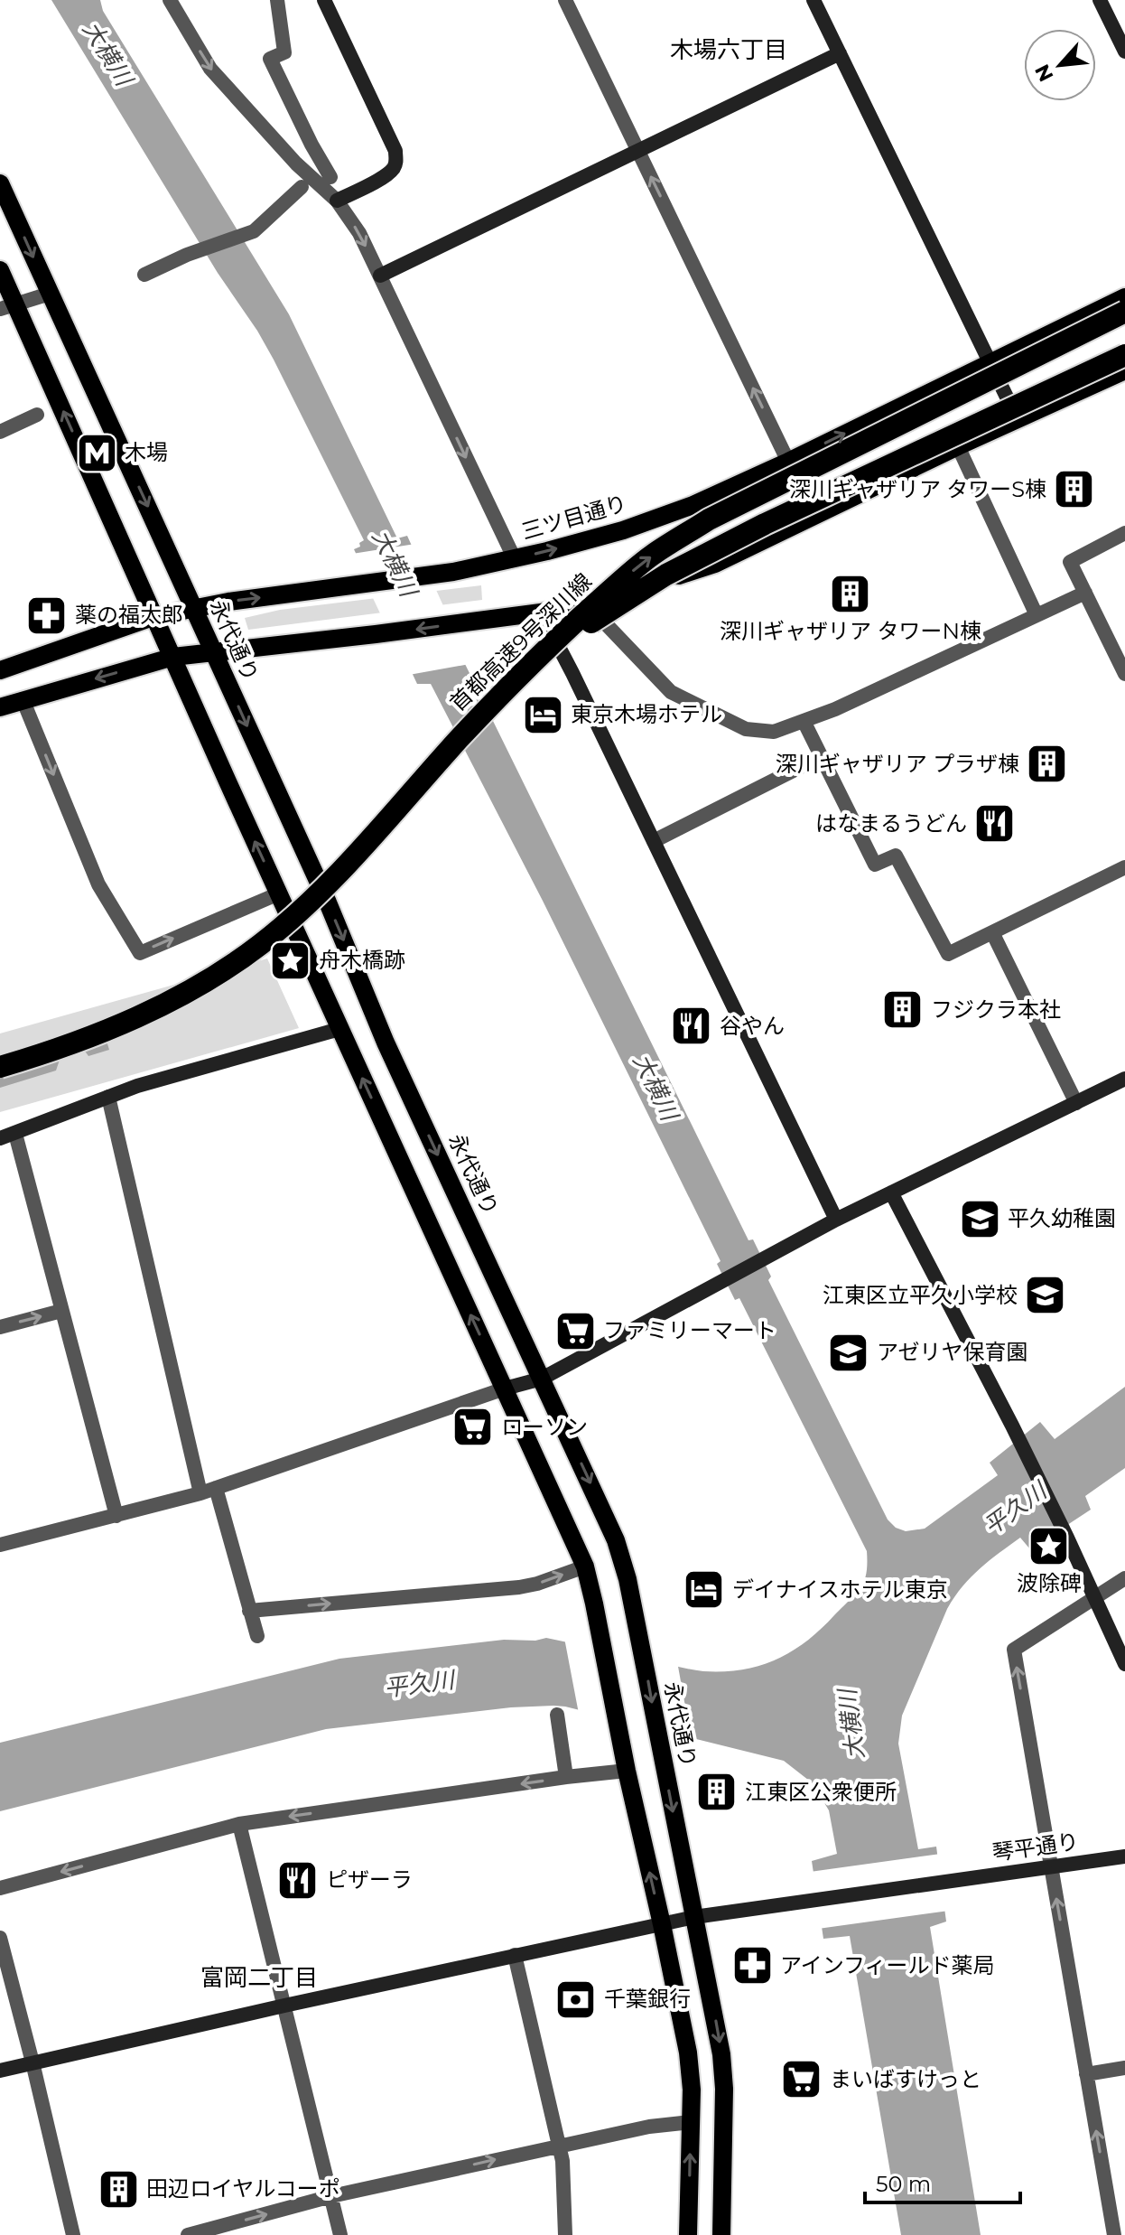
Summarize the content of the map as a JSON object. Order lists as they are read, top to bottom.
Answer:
{
  "streets": {
    "highway": ["首都高速9号深川線"],
    "main road": ["三ツ目通り", "永代通り"],
    "street": ["琴平通り"]
  },
  "crossings": [
    ["三ツ目通り", "永代通り"],
    ["永代通り", "琴平通り"]
  ],
  "districts": ["木場六丁目", "富岡二丁目"],
  "water": ["大横川", "平久川"],
  "places": {
    "metro station": ["木場"],
    "building": [
      "深川ギャザリア タワーS棟",
      "深川ギャザリア タワーN棟",
      "深川ギャザリア プラザ棟",
      "フジクラ本社",
      "江東区公衆便所",
      "田辺ロイヤルコーポ"
    ],
    "pharmacy": ["薬の福太郎", "アインフィールド薬局"],
    "hotel": ["東京木場ホテル", "デイナイスホテル東京"],
    "restaurant": ["はなまるうどん", "谷やん", "ピザーラ"],
    "place": ["舟木橋跡", "波除碑"],
    "school or university": ["平久幼稚園", "江東区立平久小学校", "アゼリヤ保育園"],
    "supermarket": ["ファミリーマート", "ローソン", "まいばすけっと"],
    "bank": ["千葉銀行"]
  },
  "scale_bar": "50 m",
  "north": "bottom left"
}
